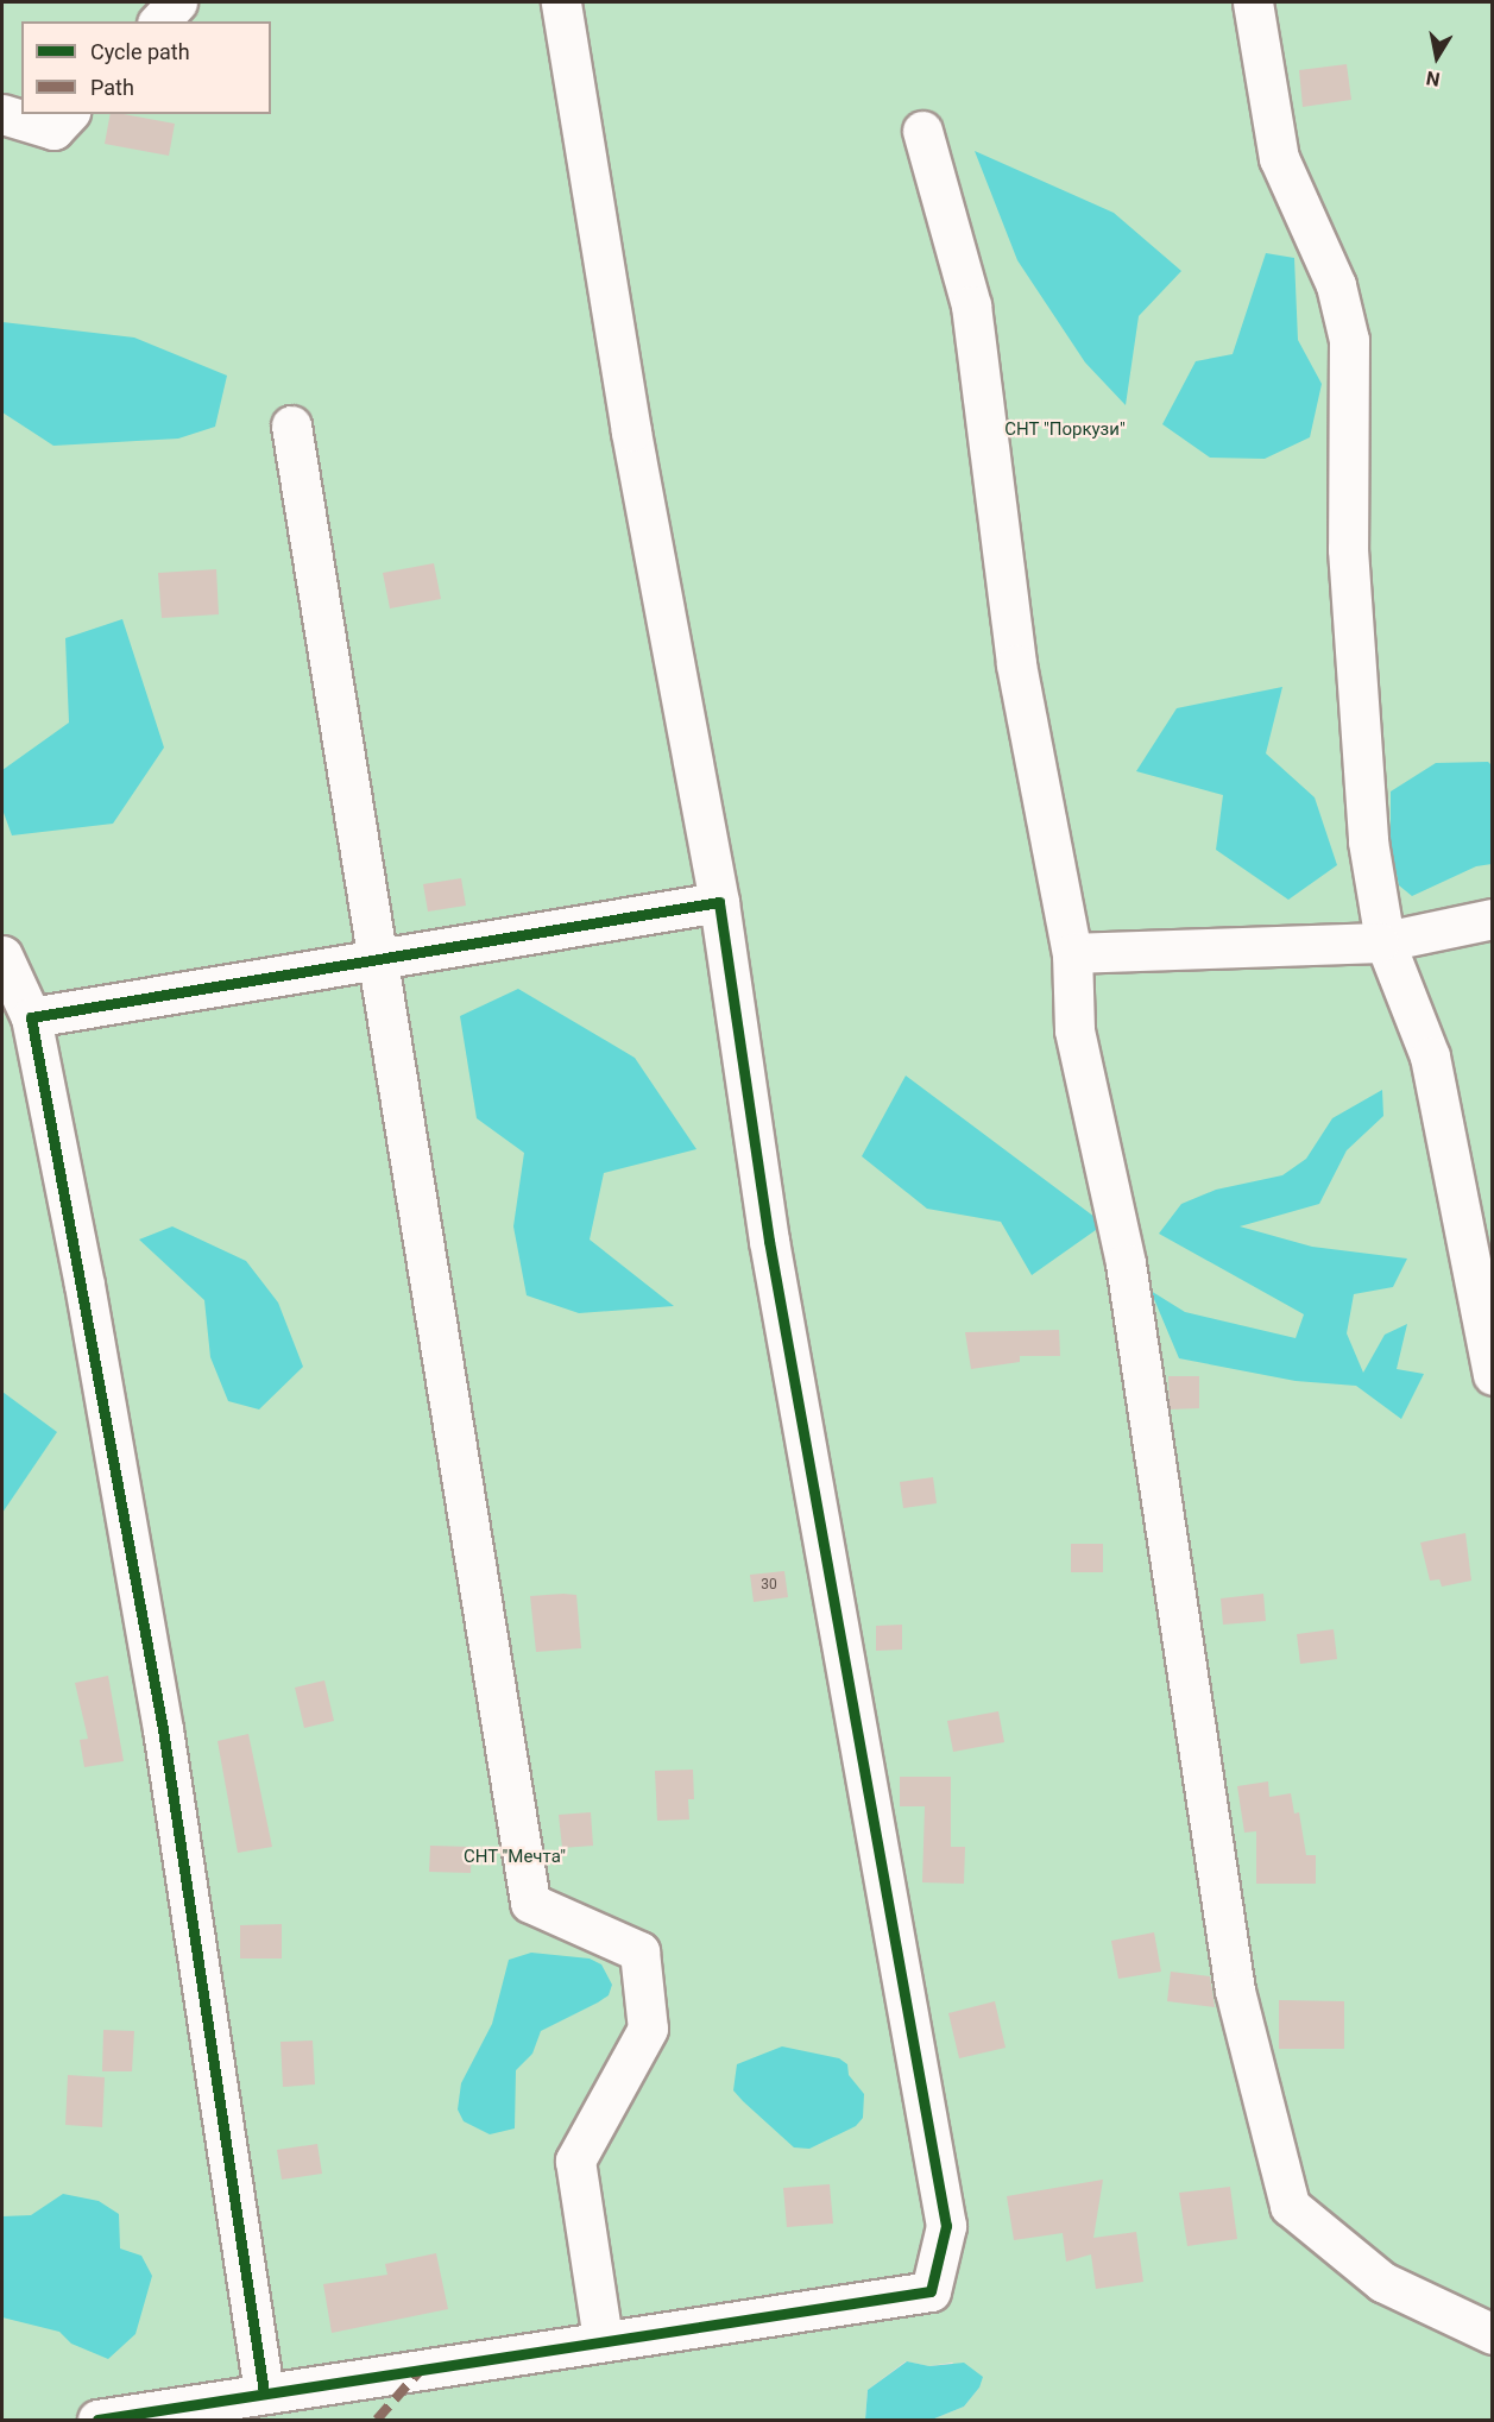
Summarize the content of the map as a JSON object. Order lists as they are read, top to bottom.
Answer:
{
  "parks": ["СНТ \"Поркузи\"", "СНТ \"Мечта\""],
  "house_numbers": ["30"],
  "legend": ["Cycle path", "Path"],
  "north": "bottom"
}
